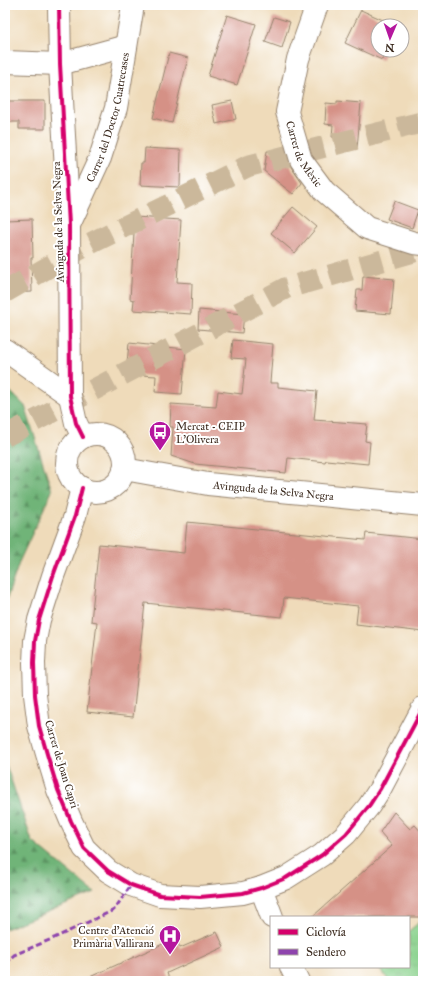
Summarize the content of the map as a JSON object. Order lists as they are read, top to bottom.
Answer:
{
  "streets": {
    "street": [
      "Carrer del Doctor Cuatrecases",
      "Carrer de Mèxic",
      "Avinguda de la Selva Negra",
      "Carrer de Joan Capri"
    ]
  },
  "crossings": [
    ["Carrer del Doctor Cuatrecases", "Avinguda de la Selva Negra"],
    ["Avinguda de la Selva Negra", "Carrer de Joan Capri"]
  ],
  "places": {
    "bus stop": ["Mercat - CEIP L'Olivera"],
    "hospital": ["Centre d'Atenció Primària Vallirana"]
  },
  "legend": ["Ciclovía", "Sendero"],
  "north": "bottom"
}
